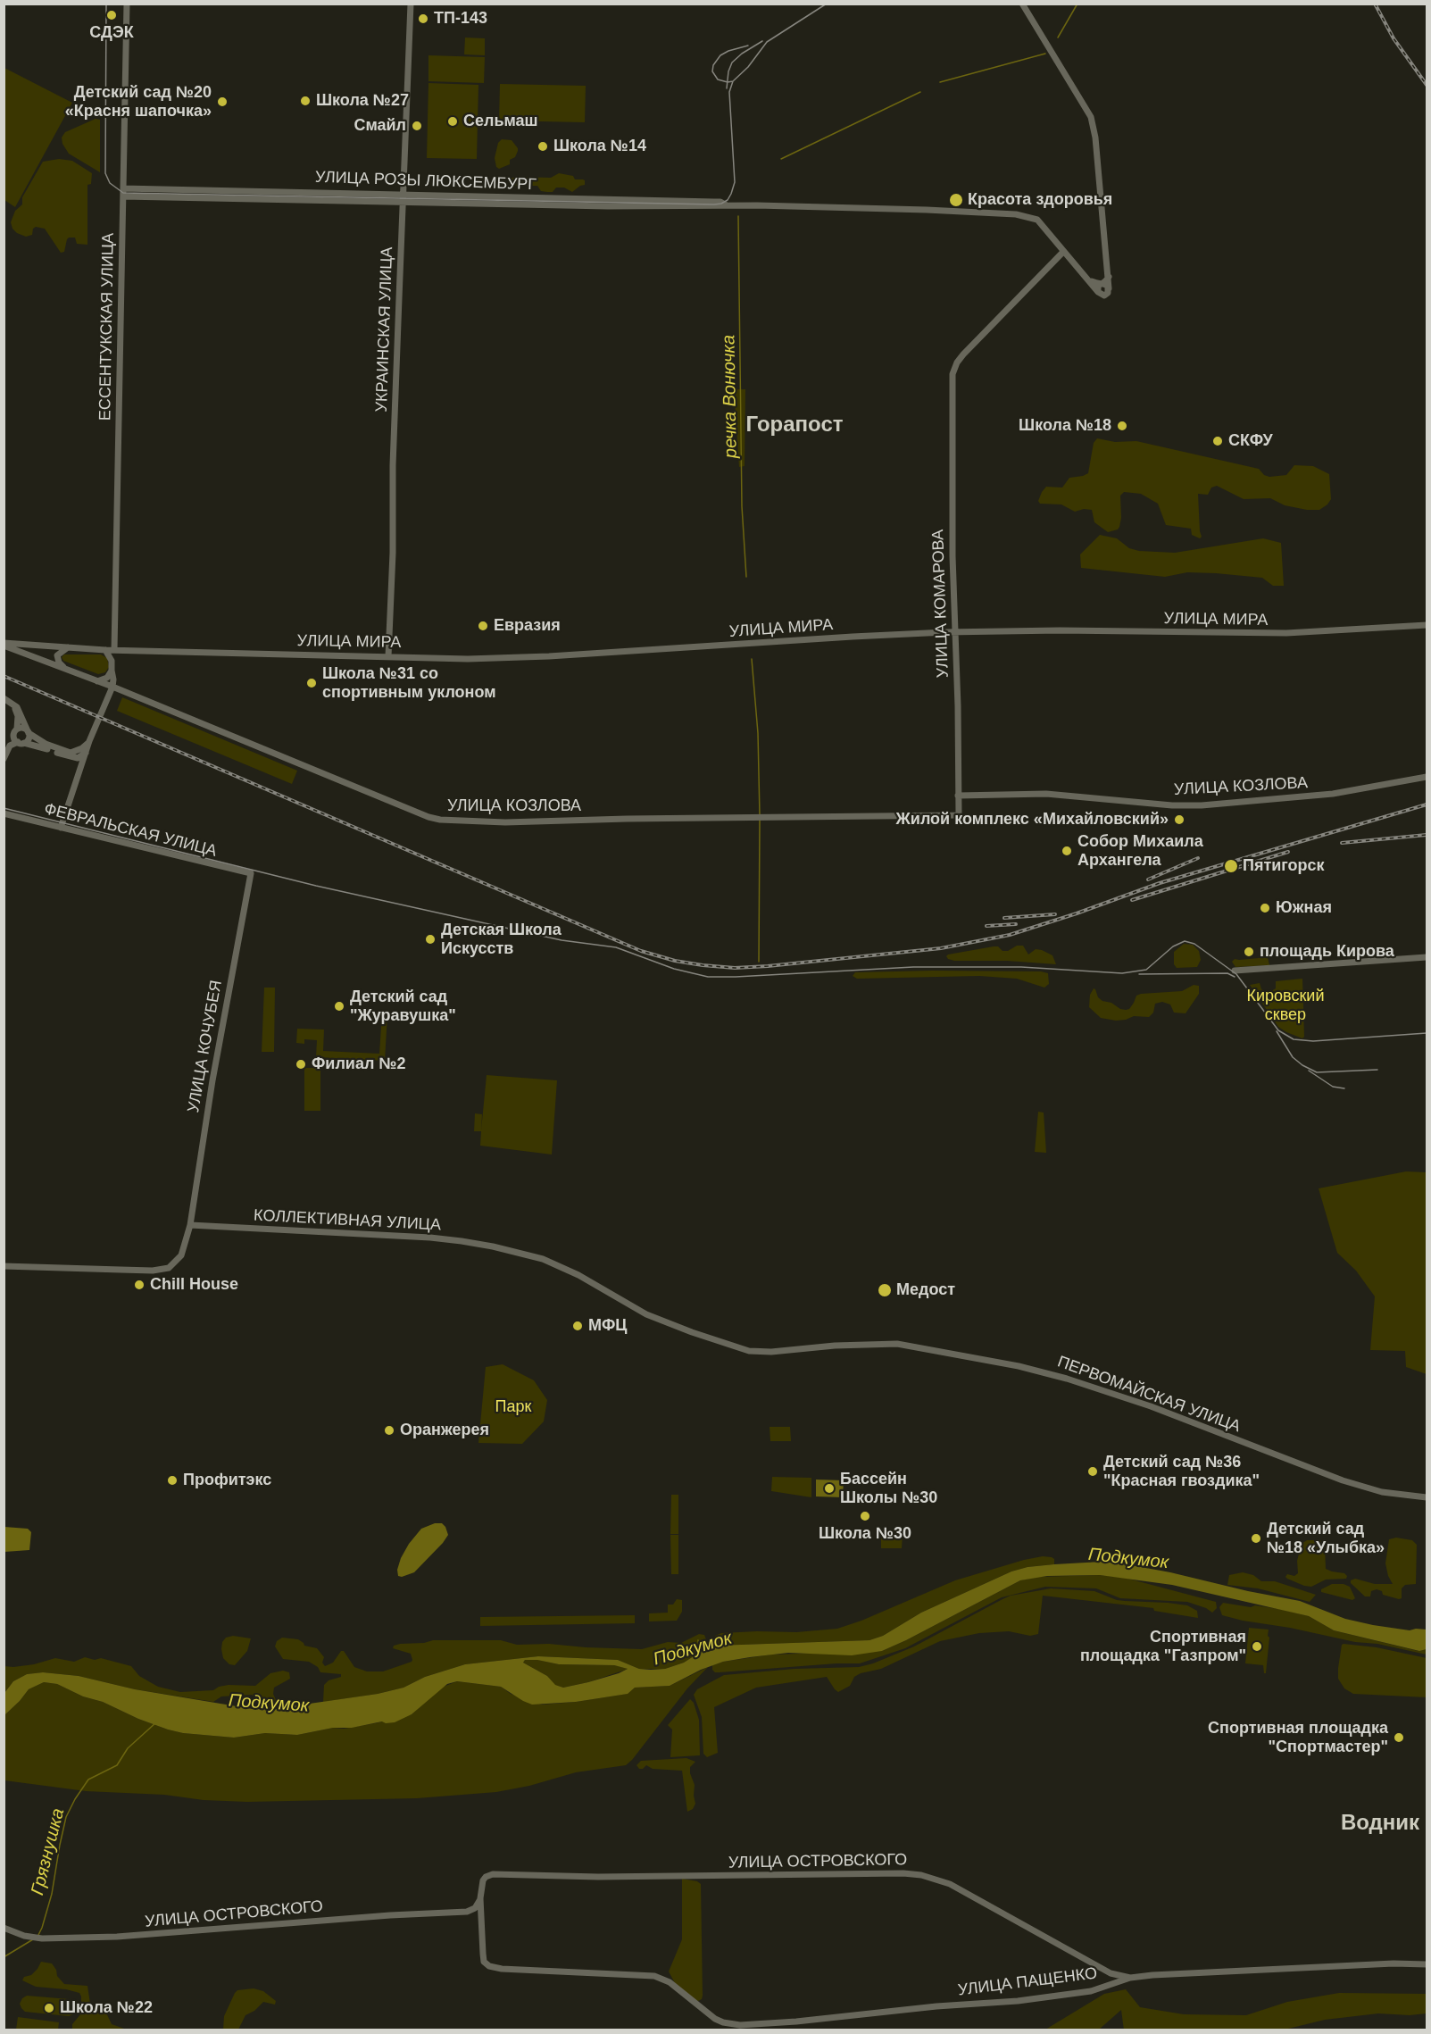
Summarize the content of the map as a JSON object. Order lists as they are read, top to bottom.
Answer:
{
  "streets": {
    "street": [
      "УЛИЦА РОЗЫ ЛЮКСЕМБУРГ",
      "ЕССЕНТУКСКАЯ УЛИЦА",
      "УКРАИНСКАЯ УЛИЦА",
      "УЛИЦА КОМАРОВА",
      "УЛИЦА МИРА",
      "УЛИЦА КОЗЛОВА",
      "ФЕВРАЛЬСКАЯ УЛИЦА",
      "УЛИЦА КОЧУБЕЯ",
      "КОЛЛЕКТИВНАЯ УЛИЦА",
      "ПЕРВОМАЙСКАЯ УЛИЦА",
      "УЛИЦА ОСТРОВСКОГО",
      "УЛИЦА ПАЩЕНКО"
    ]
  },
  "crossings": [
    ["УЛИЦА РОЗЫ ЛЮКСЕМБУРГ", "ЕССЕНТУКСКАЯ УЛИЦА"],
    ["УЛИЦА РОЗЫ ЛЮКСЕМБУРГ", "УКРАИНСКАЯ УЛИЦА"],
    ["УЛИЦА РОЗЫ ЛЮКСЕМБУРГ", "УЛИЦА КОМАРОВА"],
    ["ЕССЕНТУКСКАЯ УЛИЦА", "УЛИЦА МИРА"],
    ["УКРАИНСКАЯ УЛИЦА", "УЛИЦА МИРА"],
    ["УЛИЦА КОМАРОВА", "УЛИЦА МИРА"],
    ["УЛИЦА КОМАРОВА", "УЛИЦА КОЗЛОВА"],
    ["УЛИЦА МИРА", "УЛИЦА КОЗЛОВА"],
    ["ФЕВРАЛЬСКАЯ УЛИЦА", "УЛИЦА КОЧУБЕЯ"],
    ["УЛИЦА КОЧУБЕЯ", "КОЛЛЕКТИВНАЯ УЛИЦА"],
    ["КОЛЛЕКТИВНАЯ УЛИЦА", "ПЕРВОМАЙСКАЯ УЛИЦА"],
    ["УЛИЦА ОСТРОВСКОГО", "УЛИЦА ПАЩЕНКО"]
  ],
  "districts": ["Горапост", "Водник"],
  "water": ["речка Вонючка", "Подкумок", "Грязнушка"],
  "parks": ["Кировский сквер", "Парк"],
  "places": [
    "СДЭК",
    "ТП-143",
    "Школа №27",
    "Детский сад №20 «Красня шапочка»",
    "Сельмаш",
    "Смайл",
    "Школа №14",
    "Красота здоровья",
    "Школа №18",
    "СКФУ",
    "Евразия",
    "Школа №31 со спортивным уклоном",
    "Жилой комплекс «Михайловский»",
    "Собор Михаила Архангела",
    "Пятигорск",
    "Южная",
    "Детская Школа Искусств",
    "площадь Кирова",
    "Детский сад \"Журавушка\"",
    "Филиал №2",
    "Chill House",
    "Медост",
    "МФЦ",
    "Оранжерея",
    "Детский сад №36 \"Красная гвоздика\"",
    "Профитэкс",
    "Бассейн Школы №30",
    "Школа №30",
    "Детский сад №18 «Улыбка»",
    "Спортивная площадка \"Газпром\"",
    "Спортивная площадка \"Спортмастер\"",
    "Школа №22"
  ]
}
